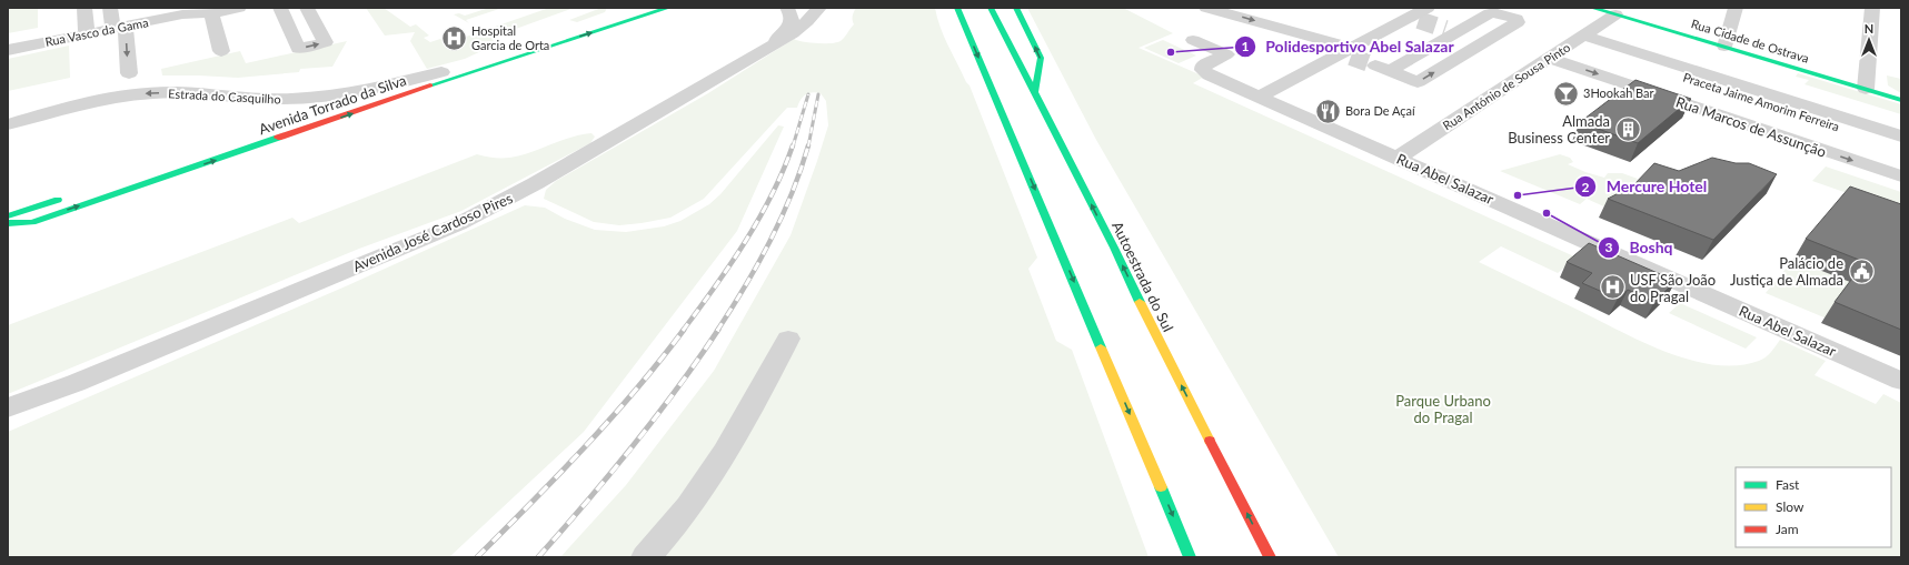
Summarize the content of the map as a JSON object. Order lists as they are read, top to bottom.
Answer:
{
  "streets": {
    "main road": ["Rua Cidade de Ostrava", "Avenida Torrado da Silva", "Autoestrada do Sul"],
    "street": [
      "Rua Vasco da Gama",
      "Rua António de Sousa Pinto",
      "Estrada do Casquilho",
      "Praceta Jaime Amorim Ferreira",
      "Rua Marcos de Assunção",
      "Rua Abel Salazar",
      "Avenida José Cardoso Pires"
    ]
  },
  "crossings": [
    ["Rua Cidade de Ostrava", "Rua António de Sousa Pinto"],
    ["Rua António de Sousa Pinto", "Praceta Jaime Amorim Ferreira"],
    ["Rua António de Sousa Pinto", "Rua Marcos de Assunção"],
    ["Rua António de Sousa Pinto", "Rua Abel Salazar"],
    ["Estrada do Casquilho", "Avenida Torrado da Silva"]
  ],
  "one_way": ["Estrada do Casquilho", "Rua Marcos de Assunção"],
  "parks": ["Parque Urbano do Pragal"],
  "places": {
    "hospital": ["Hospital Garcia de Orta", "USF São João do Pragal"],
    "other": ["Polidesportivo Abel Salazar", "Mercure Hotel", "Boshq"],
    "bar": ["3Hookah Bar"],
    "restaurant": ["Bora De Açaí"],
    "building": ["Almada Business Center"],
    "public building": ["Palácio de Justiça de Almada"]
  },
  "legend": ["Fast", "Slow", "Jam"],
  "north": "top"
}
